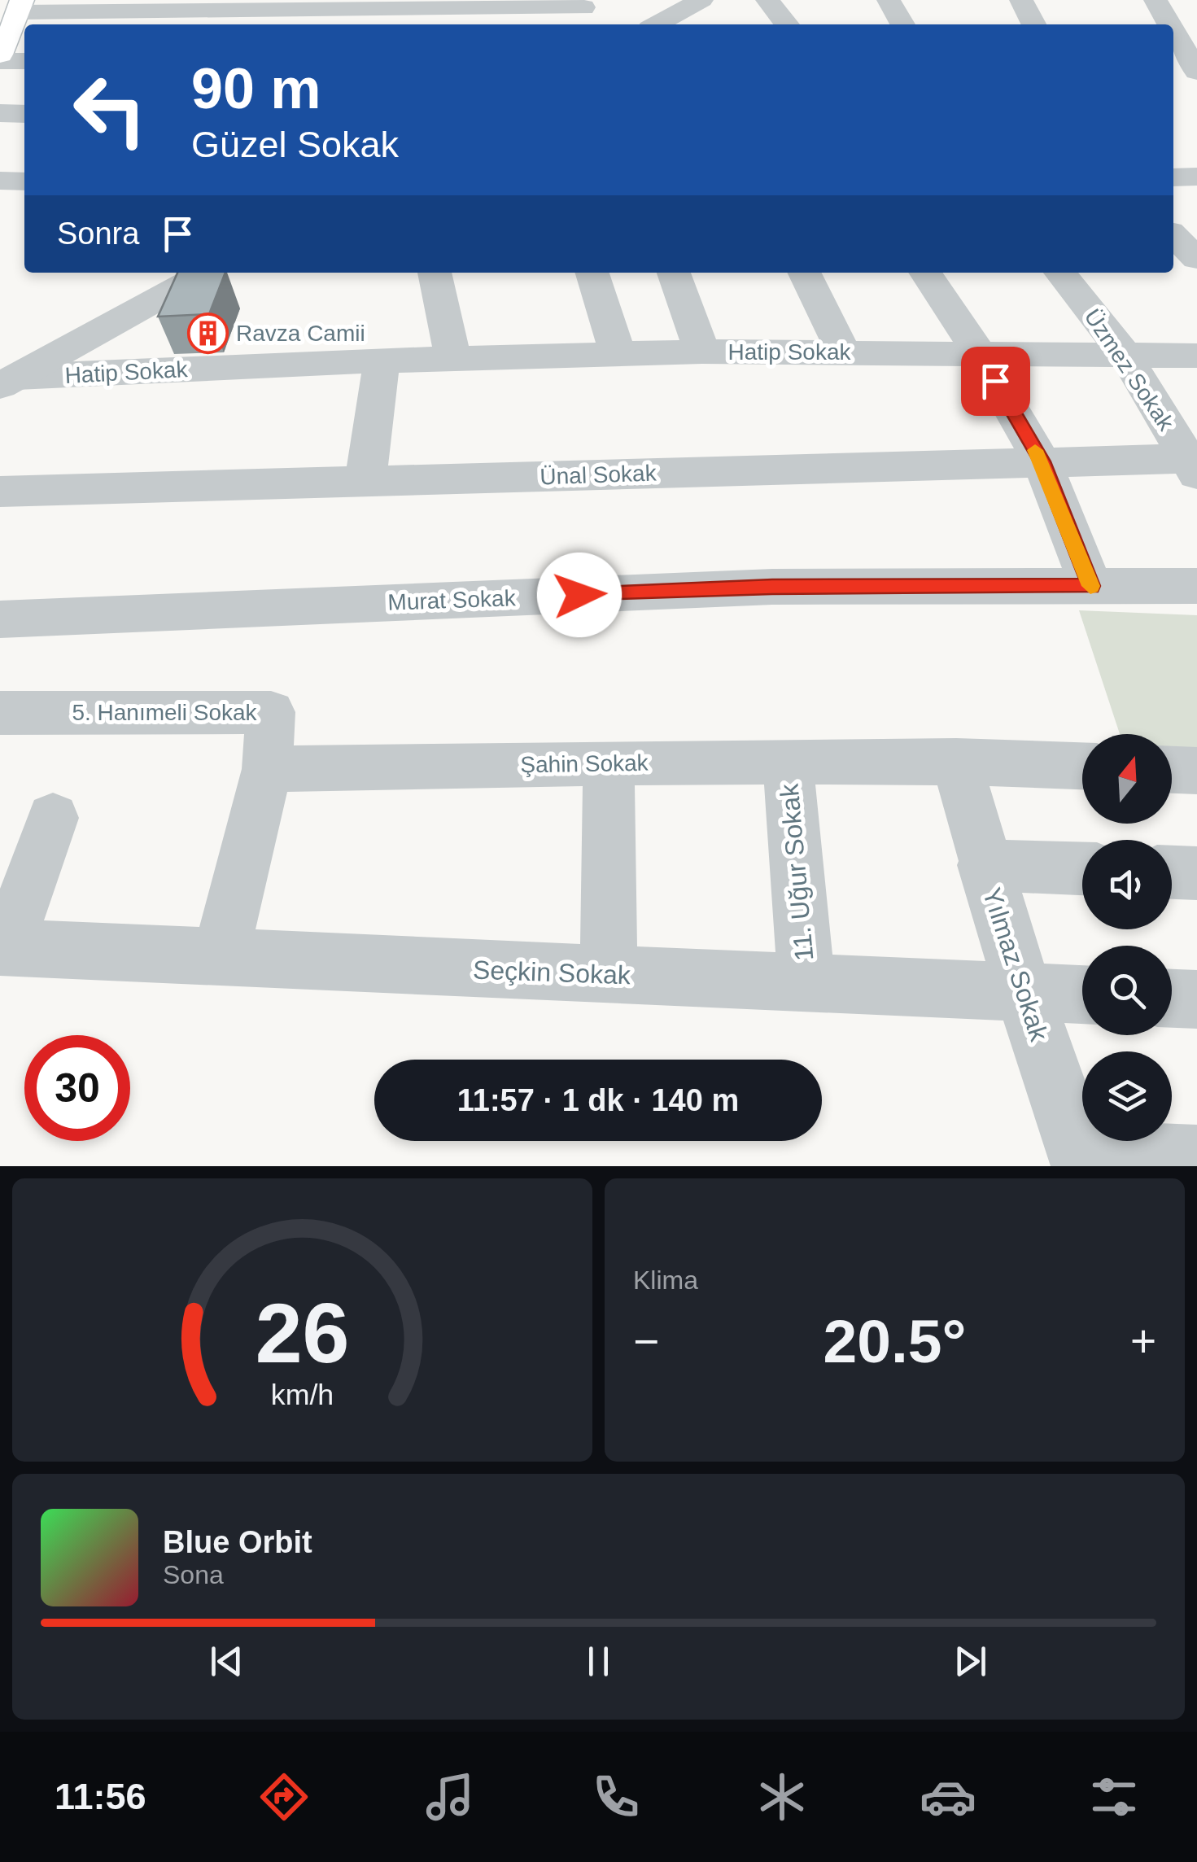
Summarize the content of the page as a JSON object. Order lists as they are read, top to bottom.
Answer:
{
  "streets": {
    "street": [
      "Hatip Sokak",
      "Üzmez Sokak",
      "Ünal Sokak",
      "Murat Sokak",
      "5. Hanımeli Sokak",
      "Şahin Sokak",
      "11. Uğur Sokak",
      "Yılmaz Sokak",
      "Seçkin Sokak"
    ]
  },
  "crossings": [
    ["Hatip Sokak", "Üzmez Sokak"],
    ["Üzmez Sokak", "Ünal Sokak"],
    ["5. Hanımeli Sokak", "Şahin Sokak"],
    ["Şahin Sokak", "11. Uğur Sokak"],
    ["Şahin Sokak", "Yılmaz Sokak"],
    ["11. Uğur Sokak", "Seçkin Sokak"],
    ["Yılmaz Sokak", "Seçkin Sokak"]
  ],
  "places": {
    "building": ["Ravza Camii"]
  },
  "north": "top",
  "page": {
    "turn": ["90 m", "Güzel Sokak"],
    "then": "Sonra",
    "limit": "30",
    "trip": "11:57 · 1 dk · 140 m",
    "tile": "Klima",
    "heat": ["−", "20.5°", "+"],
    "song": ["Blue Orbit", "Sona"],
    "tabs": "11:56",
    "gauge": ["26", "km/h"]
  }
}
